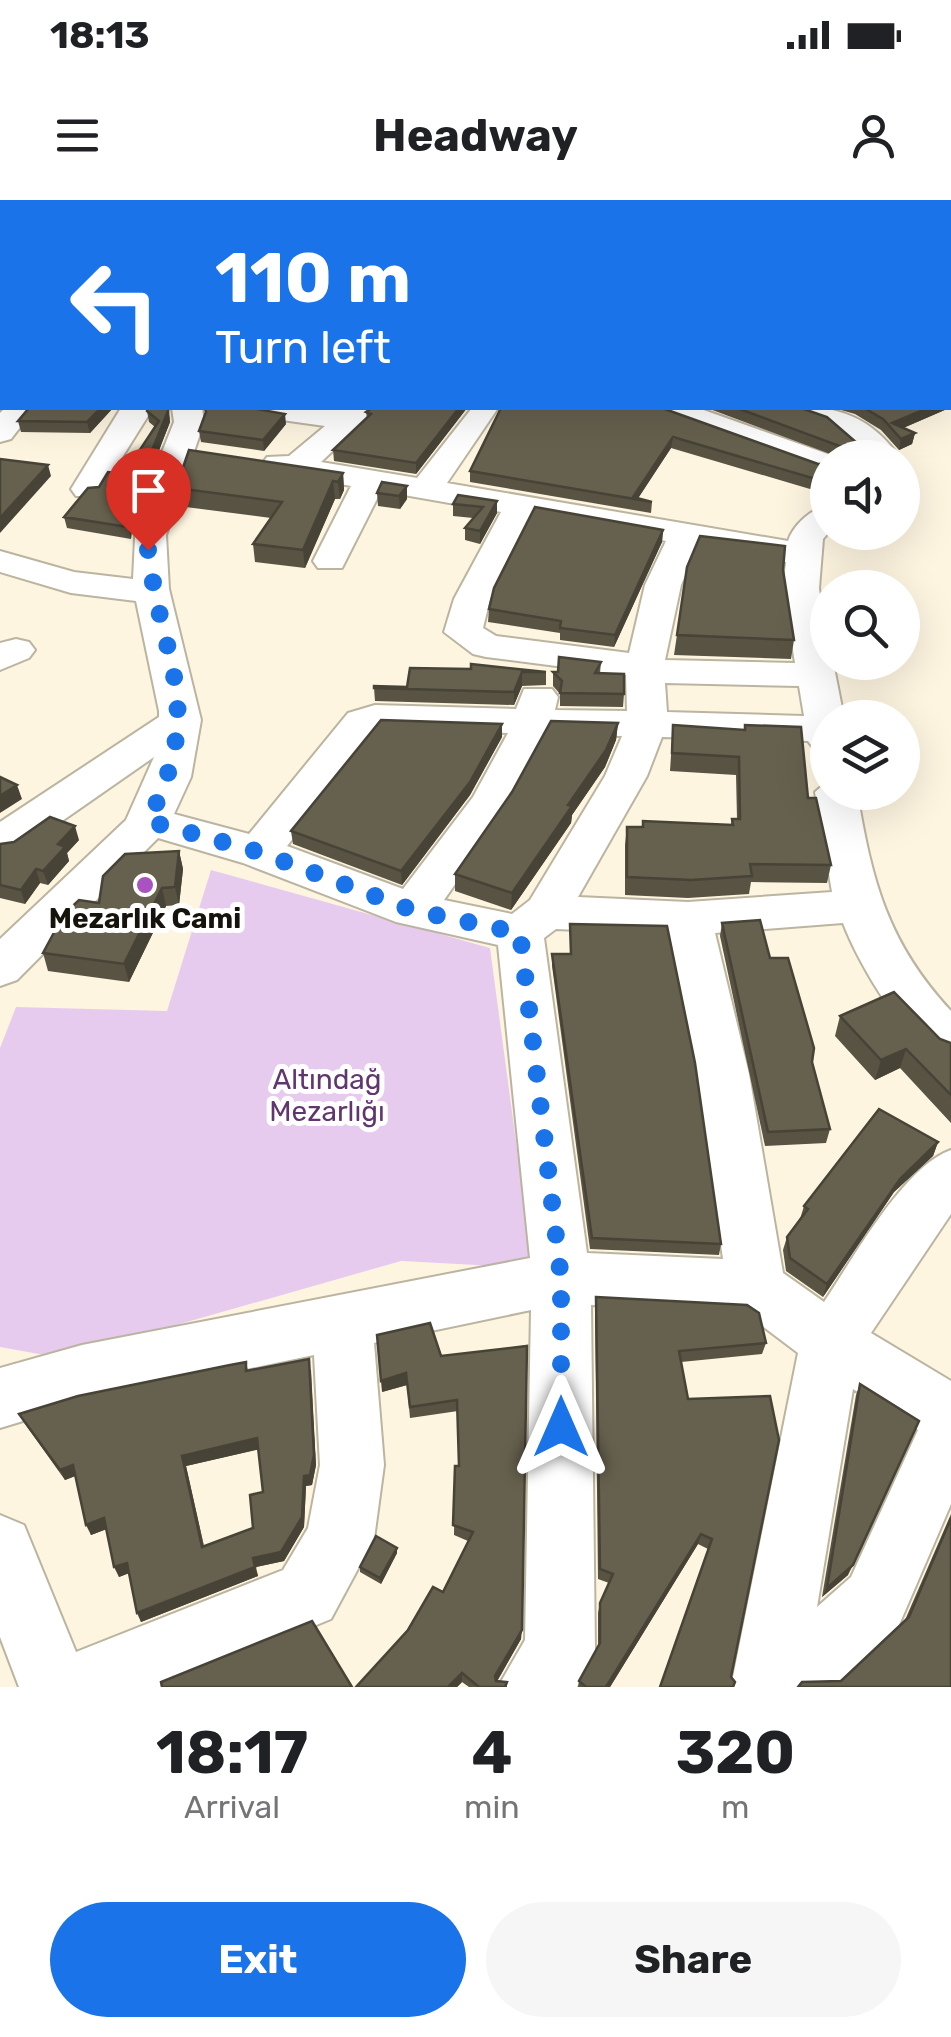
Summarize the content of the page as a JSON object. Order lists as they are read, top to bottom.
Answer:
{
  "parks": ["Altındağ Mezarlığı"],
  "places": ["Mezarlık Cami"],
  "page": {
    "status": "18:13",
    "header": "Headway",
    "turn": ["110 m", "Turn left"],
    "eta": [
      "18:17",
      "Arrival",
      "4",
      "min",
      "320",
      "m"
    ],
    "buttons": ["Exit", "Share"]
  }
}
